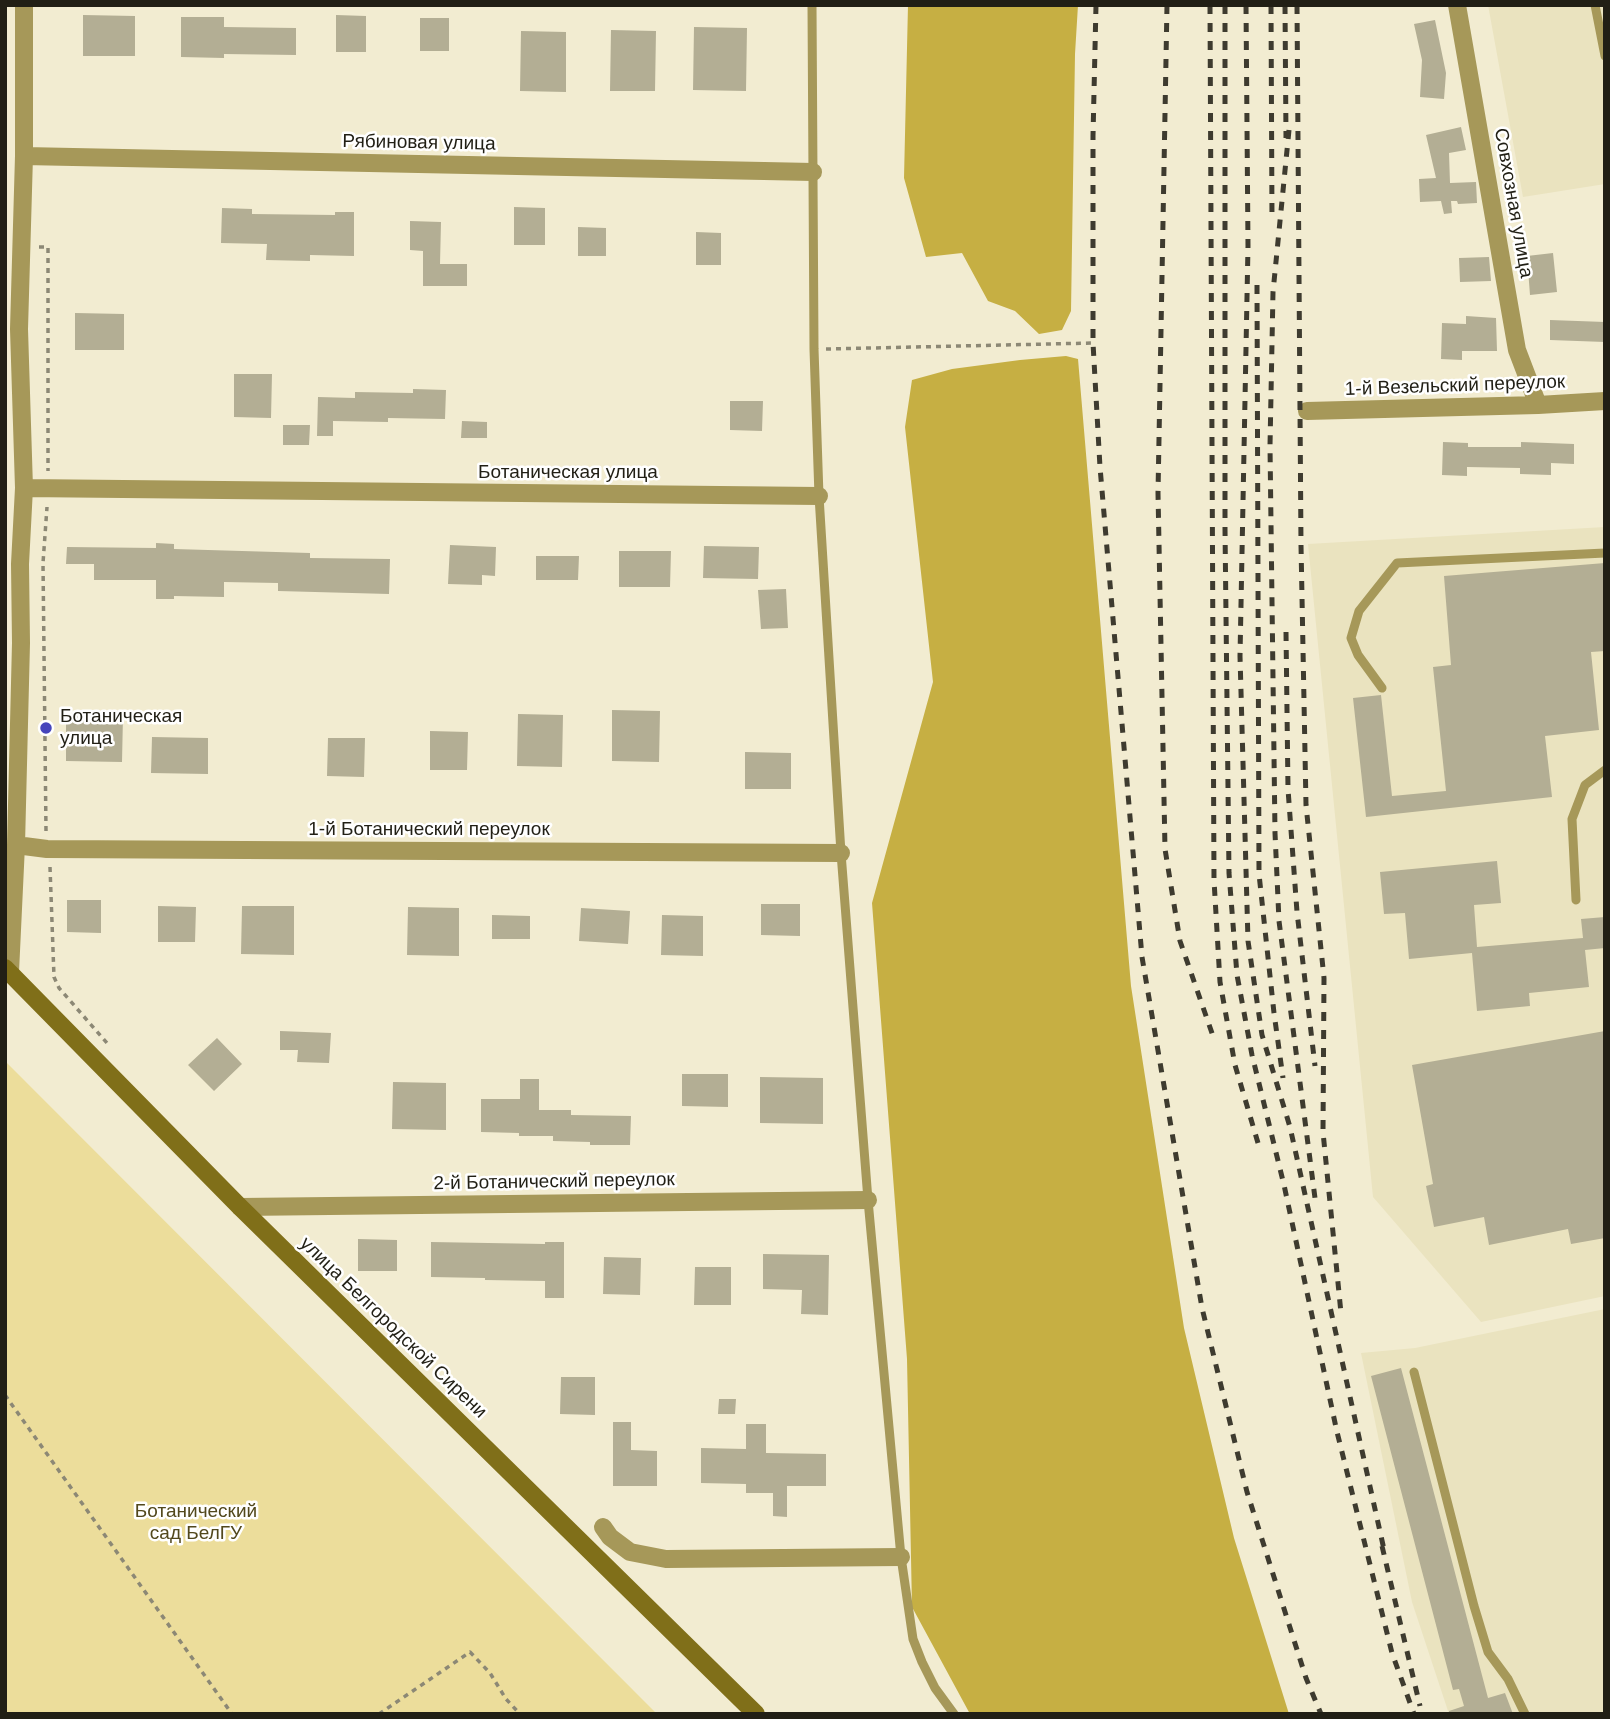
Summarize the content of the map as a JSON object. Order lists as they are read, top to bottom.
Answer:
{
  "streets": {
    "main road": ["улица Белгородской Сирени"],
    "street": [
      "Рябиновая улица",
      "Совхозная улица",
      "1-й Везельский переулок",
      "Ботаническая улица",
      "1-й Ботанический переулок",
      "2-й Ботанический переулок"
    ]
  },
  "crossings": [
    ["Совхозная улица", "1-й Везельский переулок"],
    ["2-й Ботанический переулок", "улица Белгородской Сирени"]
  ],
  "parks": ["Ботанический сад БелГУ"],
  "places": ["Ботаническая улица"]
}
